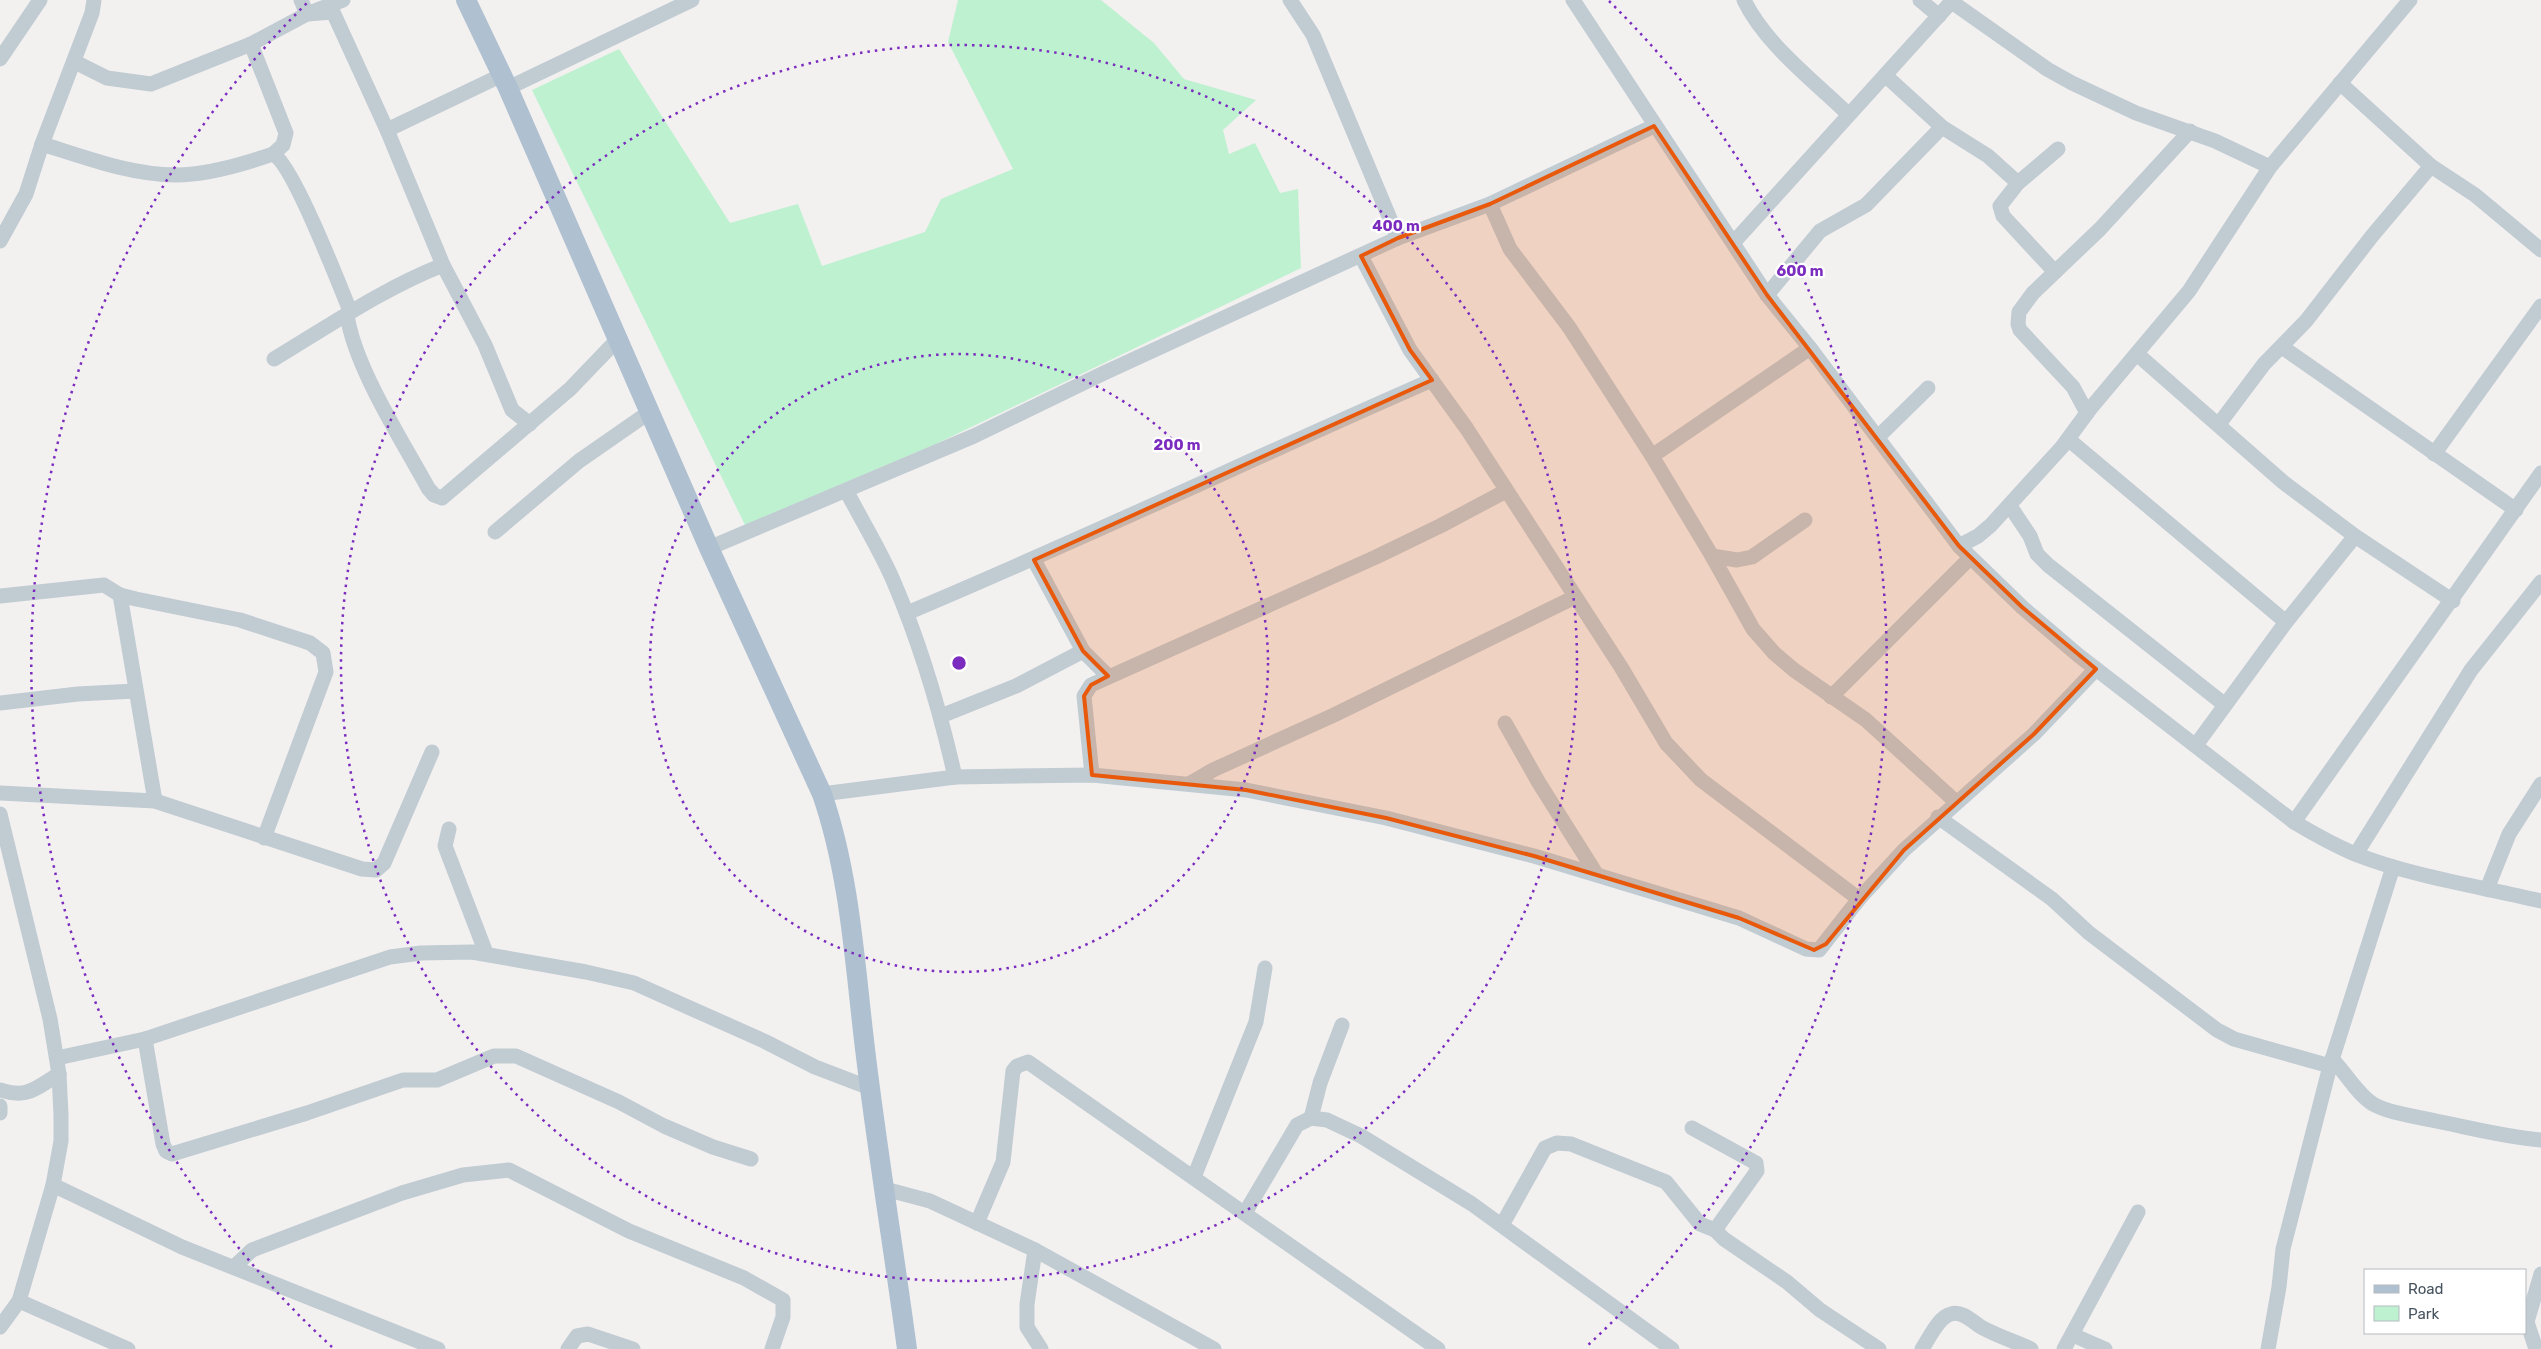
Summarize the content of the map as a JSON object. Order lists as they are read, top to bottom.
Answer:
{
  "legend": ["Road", "Park"],
  "rings": ["400 m", "600 m", "200 m"]
}
